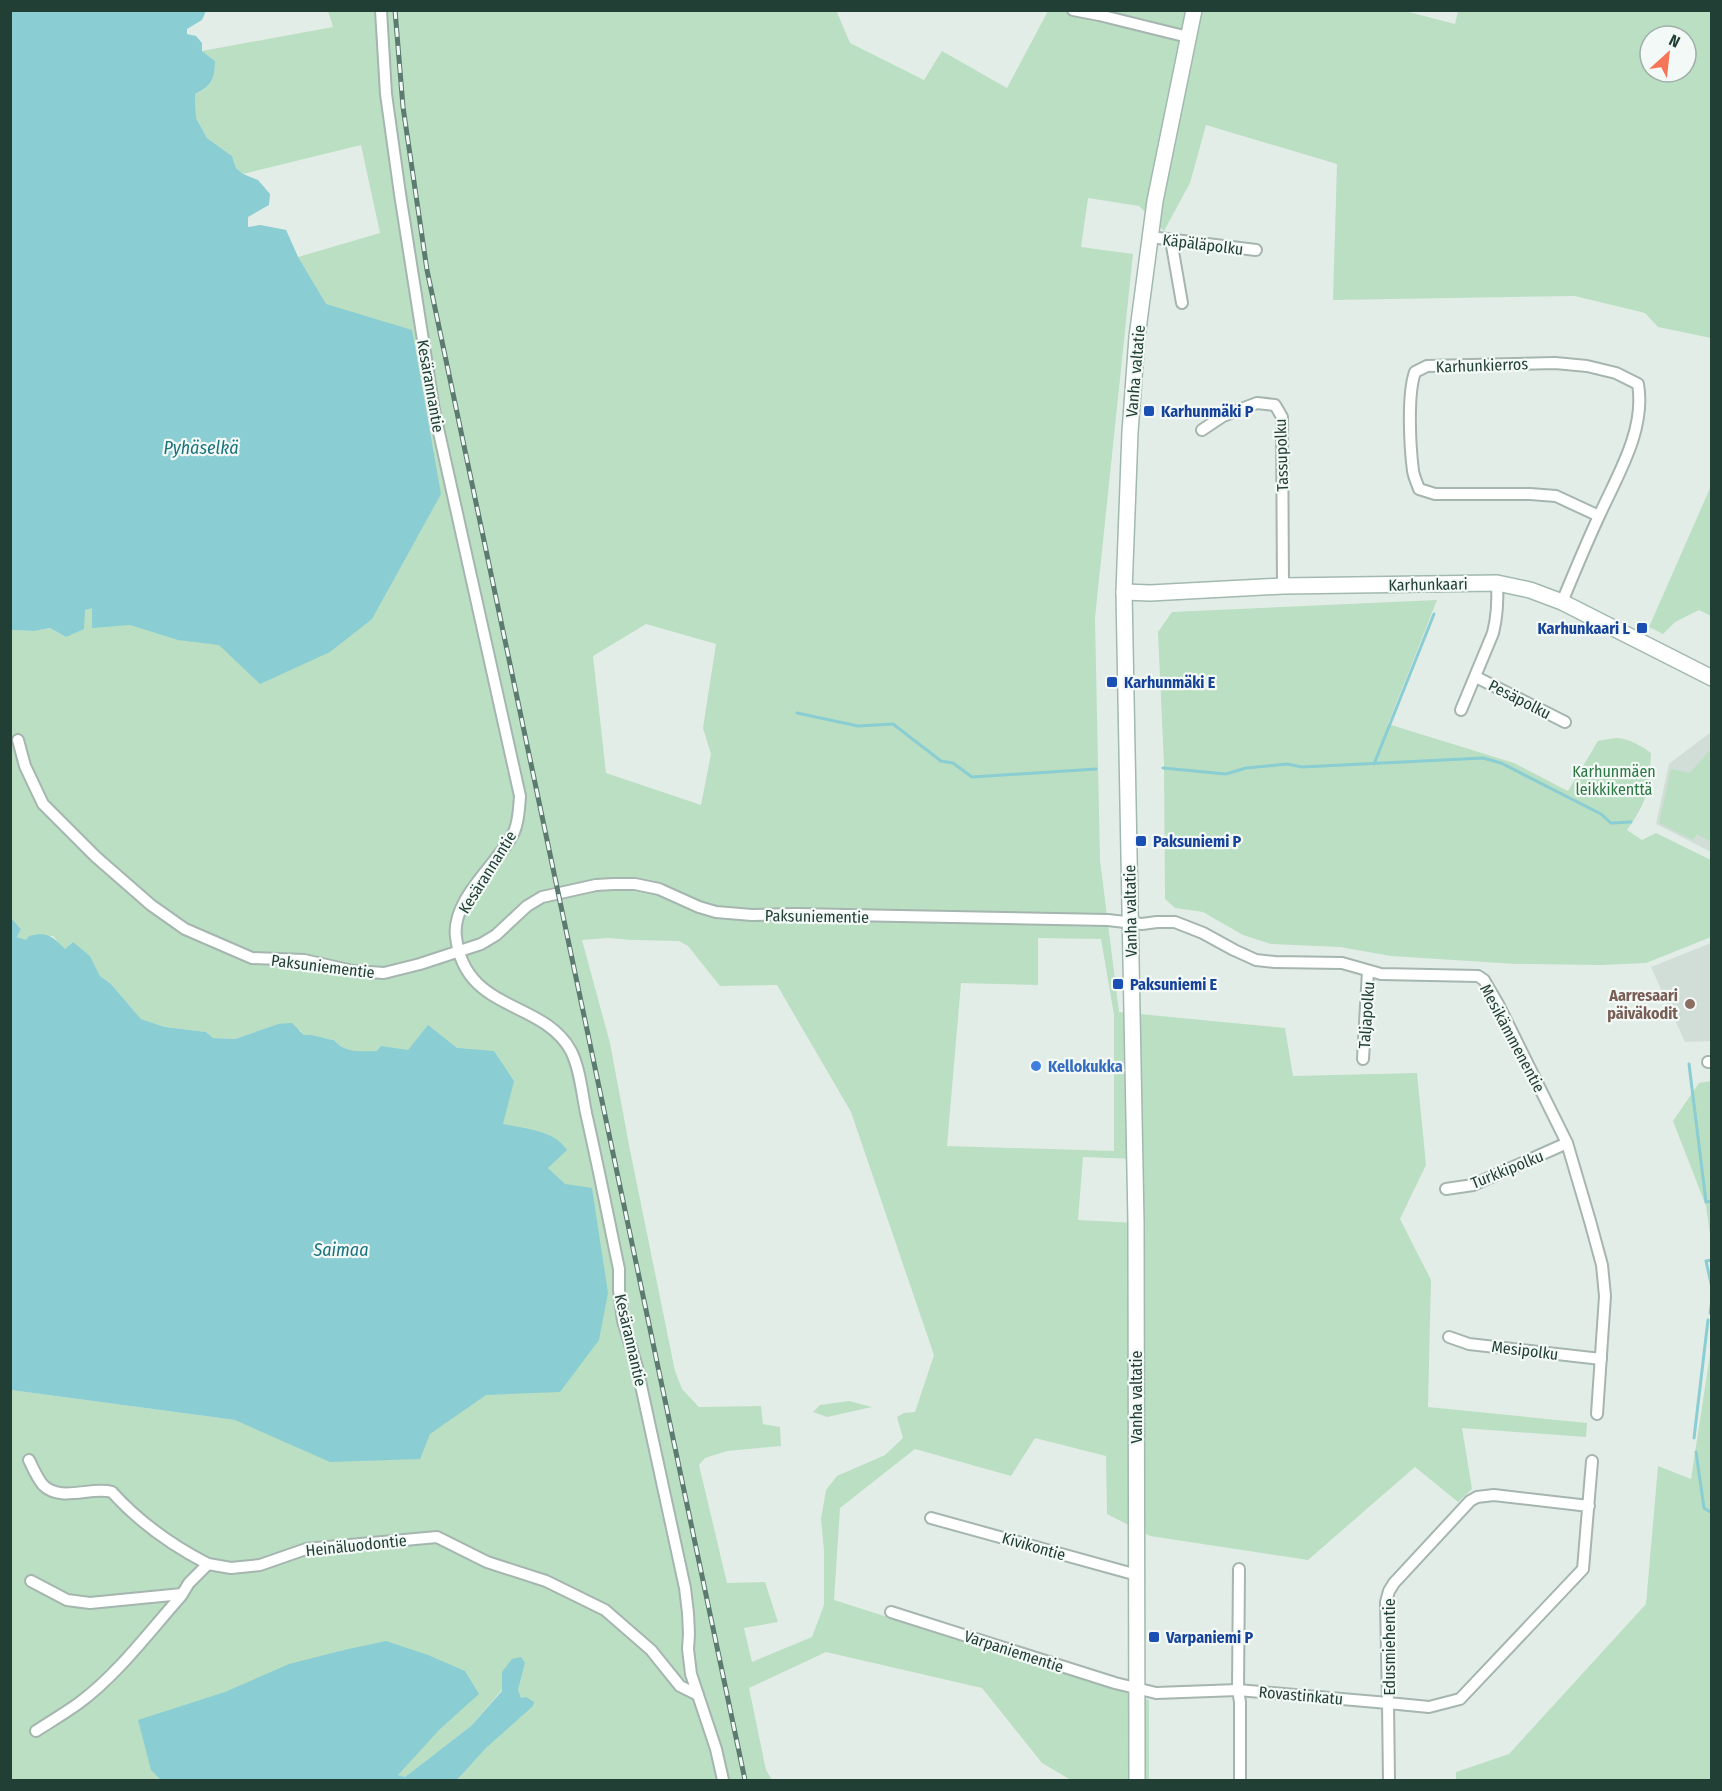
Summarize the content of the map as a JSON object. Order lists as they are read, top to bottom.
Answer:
{
  "streets": {
    "main road": ["Vanha valtatie", "Karhunkaari"],
    "street": [
      "Käpäläpolku",
      "Karhunkierros",
      "Kesärannantie",
      "Tassupolku",
      "Pesäpolku",
      "Paksuniementie",
      "Taljapolku",
      "Mesikämmenentie",
      "Turkkipolku",
      "Mesipolku",
      "Heinäluodontie",
      "Kivikontie",
      "Edusmiehentie",
      "Varpaniementie",
      "Rovastinkatu"
    ]
  },
  "crossings": [
    ["Käpäläpolku", "Vanha valtatie"],
    ["Karhunkierros", "Karhunkaari"],
    ["Vanha valtatie", "Karhunkaari"],
    ["Vanha valtatie", "Paksuniementie"],
    ["Vanha valtatie", "Mesikämmenentie"],
    ["Vanha valtatie", "Kivikontie"],
    ["Vanha valtatie", "Varpaniementie"],
    ["Vanha valtatie", "Rovastinkatu"],
    ["Kesärannantie", "Paksuniementie"],
    ["Kesärannantie", "Heinäluodontie"],
    ["Tassupolku", "Karhunkaari"],
    ["Paksuniementie", "Mesikämmenentie"],
    ["Taljapolku", "Mesikämmenentie"],
    ["Mesikämmenentie", "Turkkipolku"],
    ["Mesikämmenentie", "Mesipolku"],
    ["Edusmiehentie", "Rovastinkatu"],
    ["Varpaniementie", "Rovastinkatu"]
  ],
  "water": ["Pyhäselkä", "Saimaa"],
  "parks": ["Karhunmäen leikkikenttä"],
  "places": {
    "transit": [
      "Karhunmäki P",
      "Karhunkaari L",
      "Karhunmäki E",
      "Paksuniemi P",
      "Paksuniemi E",
      "Varpaniemi P"
    ],
    "other": ["Aarresaari päiväkodit", "Kellokukka"]
  },
  "north": "top right"
}
